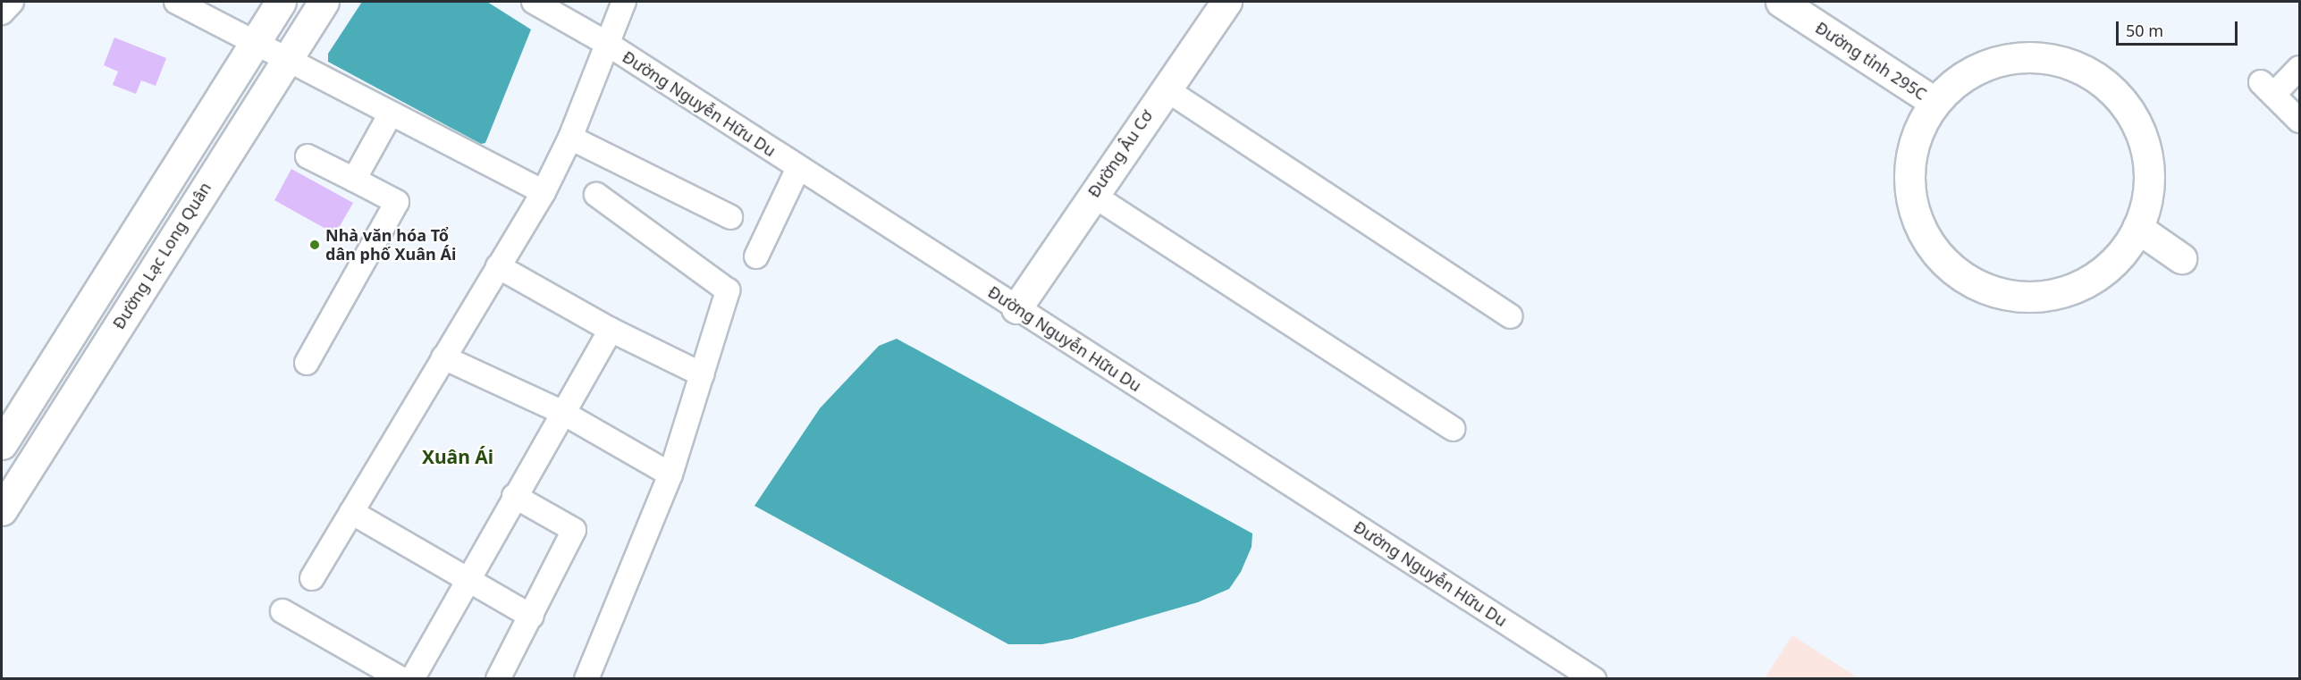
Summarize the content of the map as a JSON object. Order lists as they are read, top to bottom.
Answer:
{
  "streets": {
    "main road": ["Đường tỉnh 295C", "Đường Âu Cơ", "Đường Lạc Long Quân"],
    "street": ["Đường Nguyễn Hữu Du"]
  },
  "crossings": [
    ["Đường Nguyễn Hữu Du", "Đường Âu Cơ"]
  ],
  "districts": ["Xuân Ái"],
  "places": ["Nhà văn hóa Tổ dân phố Xuân Ái"],
  "scale_bar": "50 m"
}
